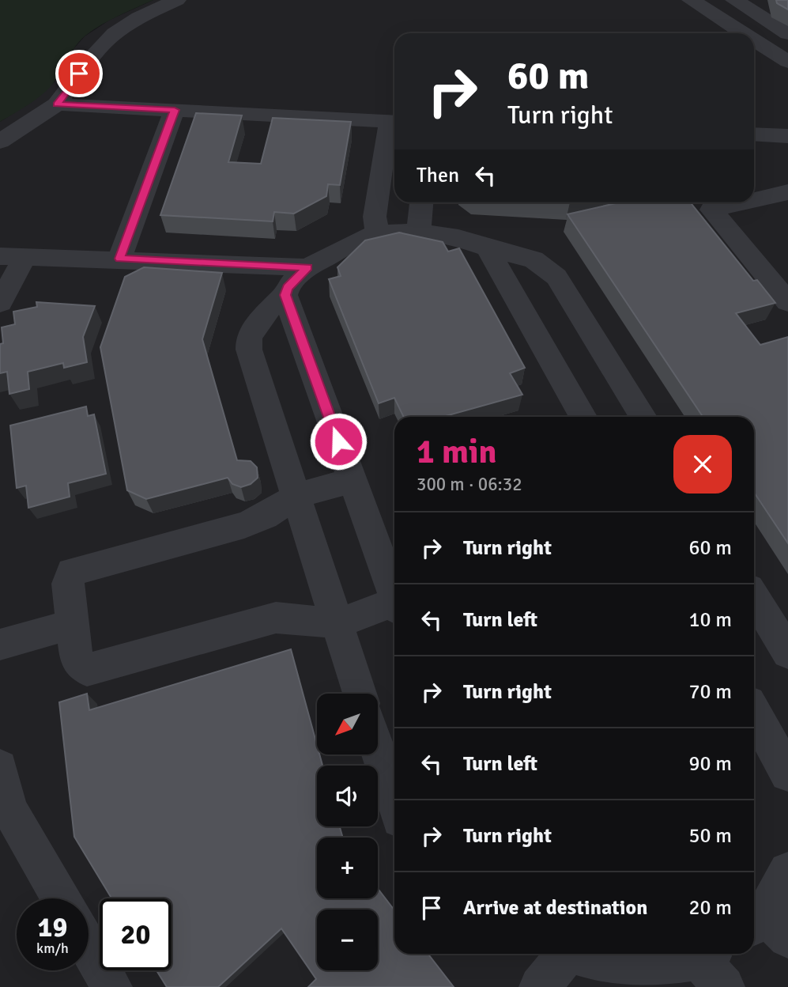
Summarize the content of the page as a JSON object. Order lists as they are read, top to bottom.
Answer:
{
  "north": "bottom left",
  "page": {
    "turn": ["60 m", "Turn right"],
    "then": "Then",
    "heading": ["1 min", "300 m · 06:32"],
    "list": [
      {
        "name": "Turn right",
        "value": "60 m"
      },
      {
        "name": "Turn left",
        "value": "10 m"
      },
      {
        "name": "Turn right",
        "value": "70 m"
      },
      {
        "name": "Turn left",
        "value": "90 m"
      },
      {
        "name": "Turn right",
        "value": "50 m"
      },
      {
        "name": "Arrive at destination",
        "value": "20 m"
      }
    ],
    "map_buttons": ["+", "−"],
    "speed": "19 km/h",
    "limit": "20"
  }
}
